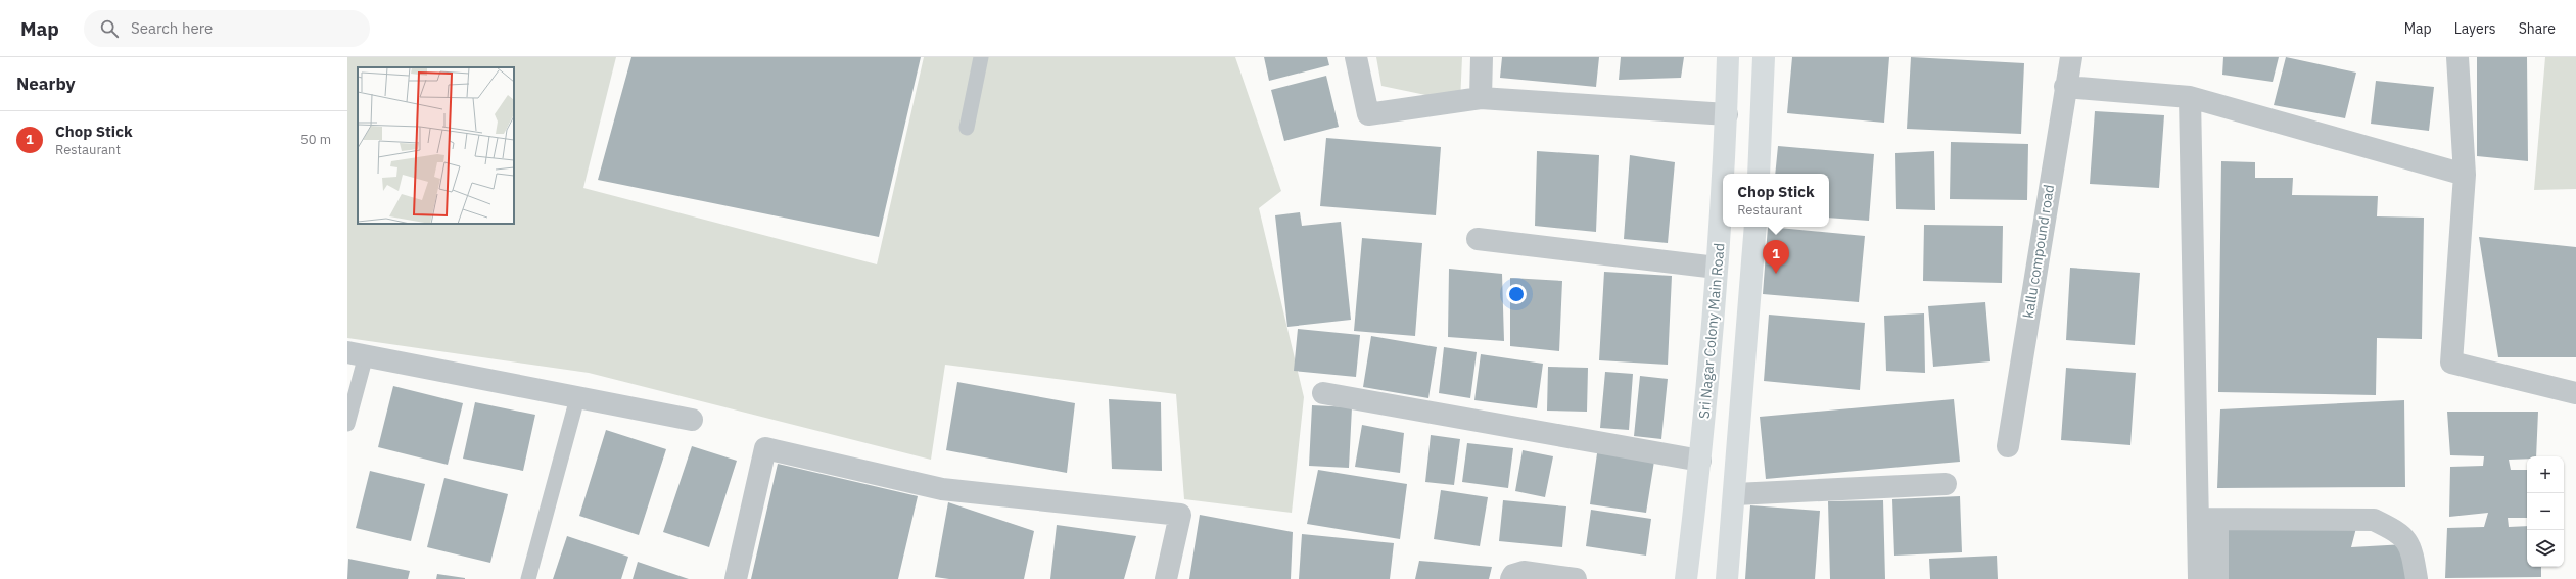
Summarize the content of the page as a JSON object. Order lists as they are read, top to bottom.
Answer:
{
  "streets": {
    "main road": ["Sri Nagar Colony Main Road"],
    "street": ["kallu compound road"]
  },
  "page": {
    "header": "Map",
    "search": "Search here",
    "nav": ["Map", "Layers", "Share"],
    "heading": "Nearby",
    "list": [
      {
        "mark": "1",
        "name": "Chop Stick",
        "note": "Restaurant",
        "value": "50 m"
      }
    ],
    "popup": ["Chop Stick", "Restaurant"],
    "pins": "1",
    "map_buttons": ["+", "−"]
  }
}
